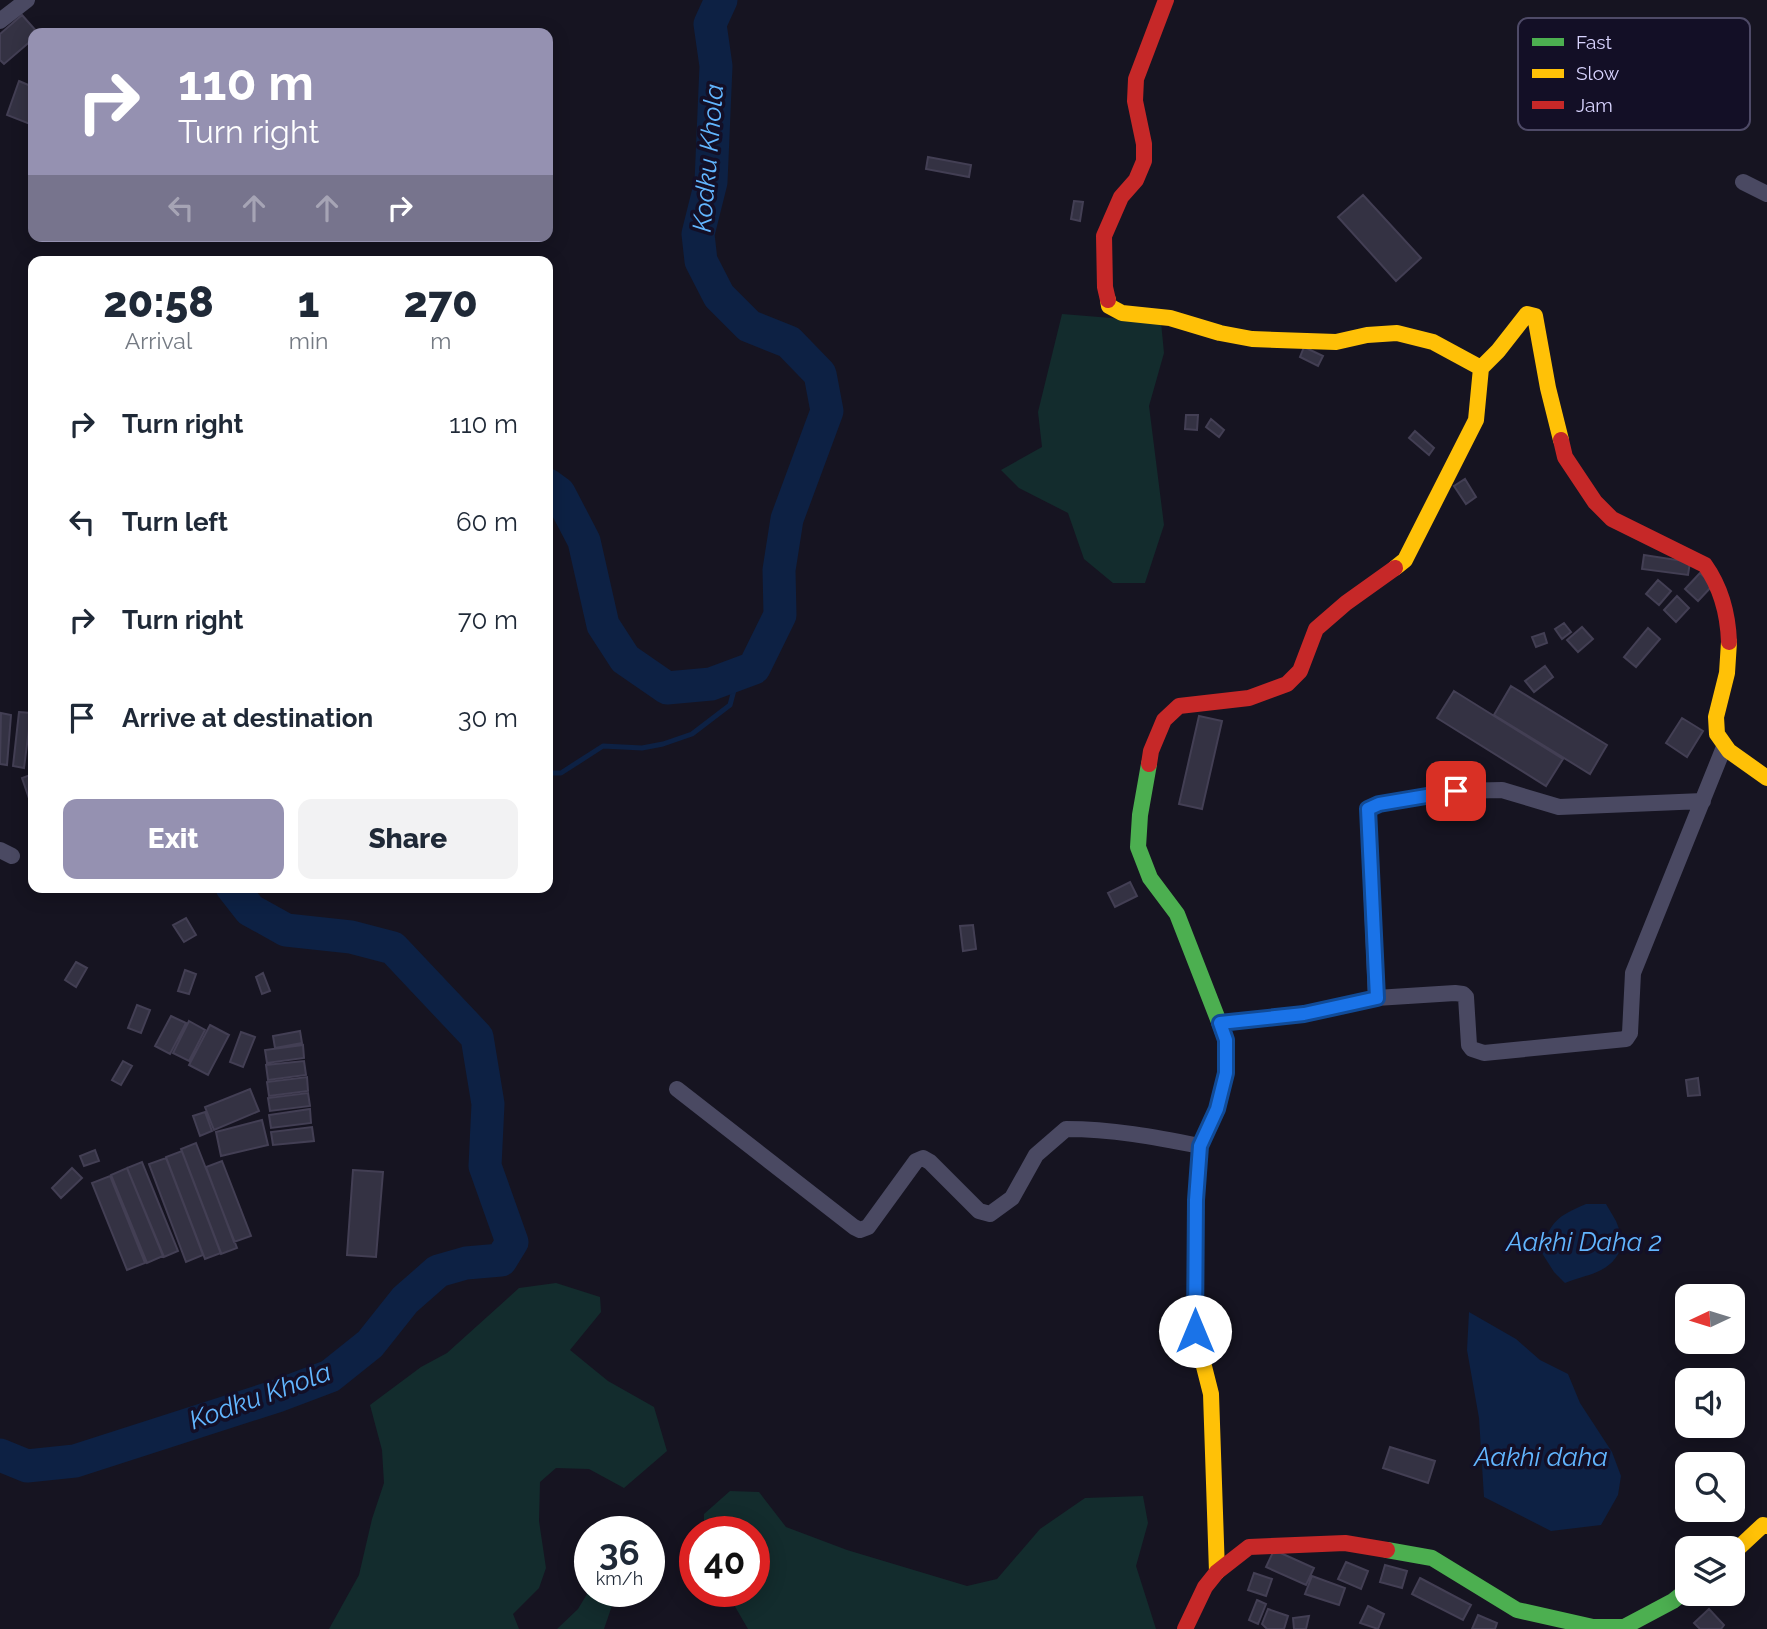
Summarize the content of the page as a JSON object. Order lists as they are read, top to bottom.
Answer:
{
  "water": ["Kodku Khola", "Aakhi Daha 2", "Aakhi daha"],
  "legend": ["Fast", "Slow", "Jam"],
  "north": "left",
  "page": {
    "turn": ["110 m", "Turn right"],
    "eta": [
      "20:58",
      "Arrival",
      "1",
      "min",
      "270",
      "m"
    ],
    "list": [
      {
        "name": "Turn right",
        "value": "110 m"
      },
      {
        "name": "Turn left",
        "value": "60 m"
      },
      {
        "name": "Turn right",
        "value": "70 m"
      },
      {
        "name": "Arrive at destination",
        "value": "30 m"
      }
    ],
    "buttons": ["Exit", "Share"],
    "speed": "36 km/h",
    "limit": "40"
  }
}
